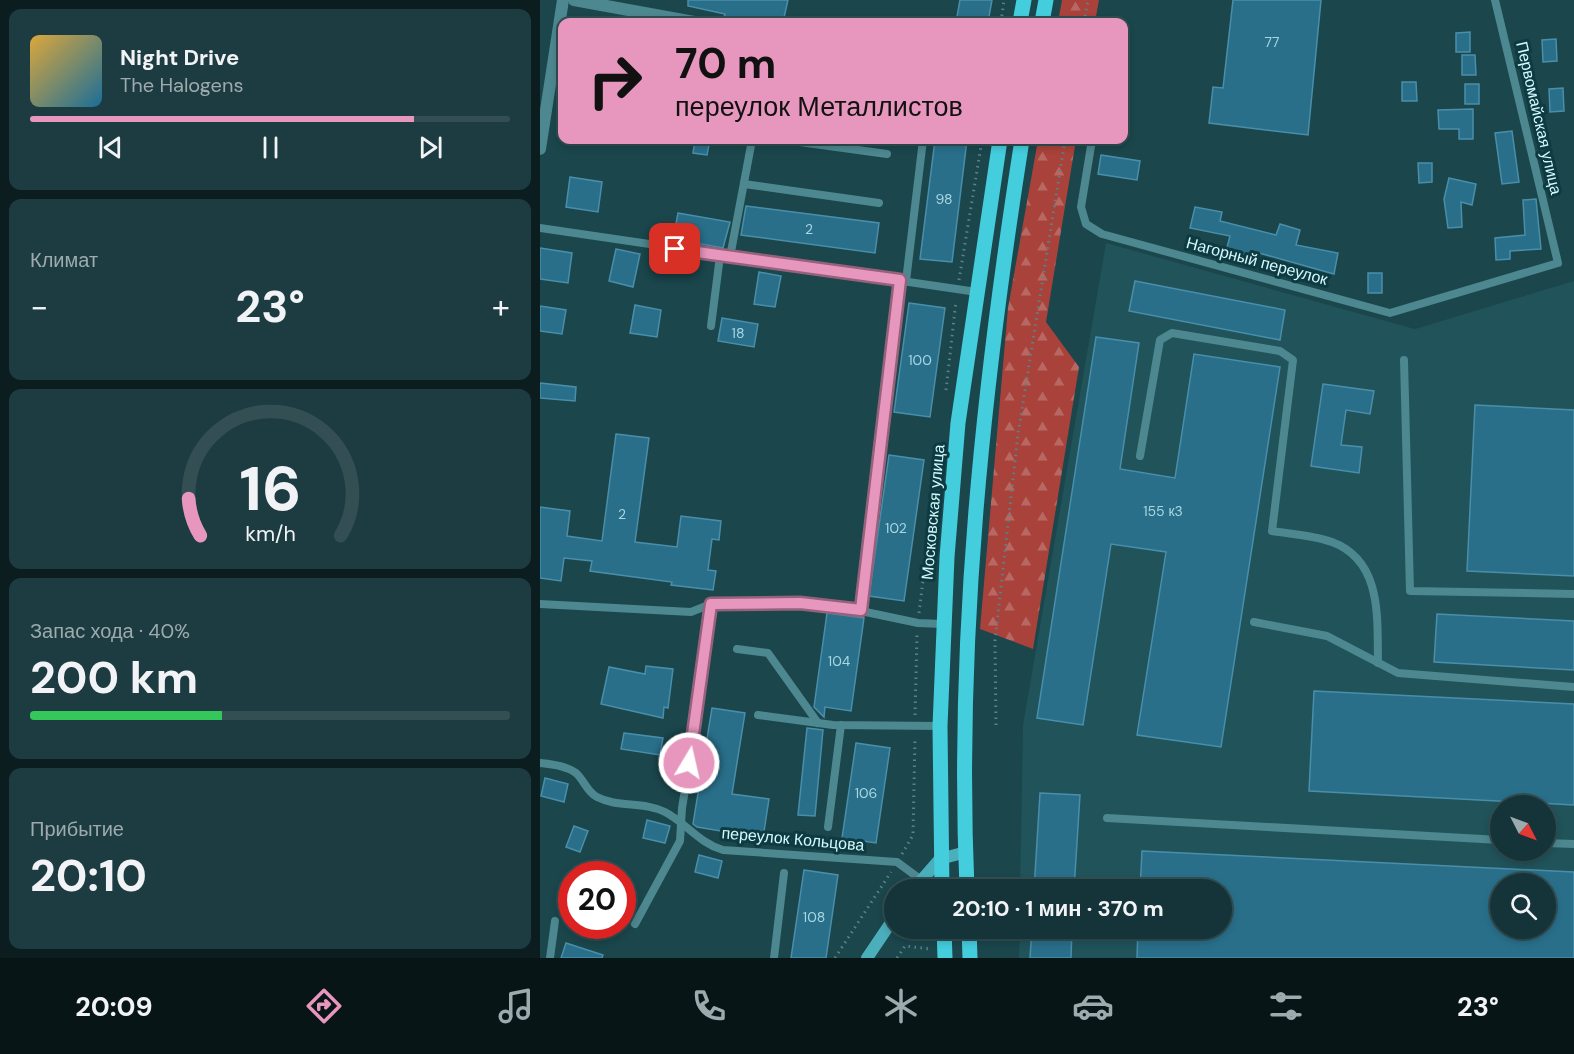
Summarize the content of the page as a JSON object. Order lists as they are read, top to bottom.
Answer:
{
  "streets": {
    "main road": ["Московская улица"],
    "lane": ["Первомайская улица", "Нагорный переулок", "переулок Кольцова"]
  },
  "crossings": [
    ["Первомайская улица", "Нагорный переулок"]
  ],
  "house_numbers": [
    "77",
    "98",
    "2",
    "18",
    "100",
    "155 к3",
    "2",
    "102",
    "104",
    "106",
    "108"
  ],
  "north": "bottom right",
  "page": {
    "turn": ["70 m", "переулок Металлистов"],
    "song": ["Night Drive", "The Halogens"],
    "tile": [
      "Климат",
      ["Запас хода · 40%", "200 km"],
      ["Прибытие", "20:10"]
    ],
    "heat": ["−", "23°", "+"],
    "limit": "20",
    "trip": "20:10 · 1 мин · 370 m",
    "tabs": ["20:09", "23°"],
    "gauge": ["16", "km/h"]
  }
}
